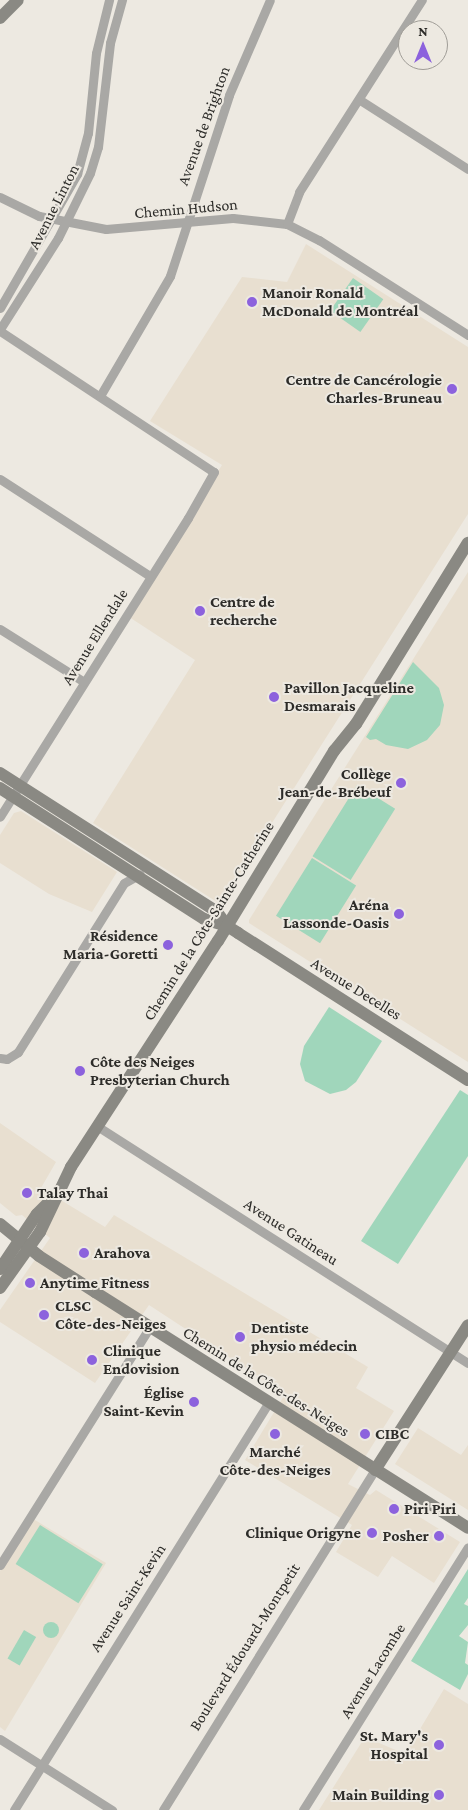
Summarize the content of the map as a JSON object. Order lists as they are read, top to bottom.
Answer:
{
  "streets": {
    "main road": [
      "Chemin de la Côte-Sainte-Catherine",
      "Avenue Decelles",
      "Chemin de la Côte-des-Neiges",
      "Boulevard Édouard-Montpetit"
    ],
    "street": [
      "Avenue de Brighton",
      "Avenue Linton",
      "Chemin Hudson",
      "Avenue Ellendale",
      "Avenue Gatineau",
      "Avenue Saint-Kevin",
      "Avenue Lacombe"
    ]
  },
  "crossings": [
    ["Avenue de Brighton", "Chemin Hudson"],
    ["Avenue de Brighton", "Avenue Ellendale"],
    ["Avenue Linton", "Chemin Hudson"],
    ["Avenue Ellendale", "Avenue Decelles"],
    ["Chemin de la Côte-Sainte-Catherine", "Avenue Decelles"],
    ["Chemin de la Côte-Sainte-Catherine", "Avenue Gatineau"],
    ["Chemin de la Côte-Sainte-Catherine", "Chemin de la Côte-des-Neiges"],
    ["Avenue Gatineau", "Boulevard Édouard-Montpetit"],
    ["Chemin de la Côte-des-Neiges", "Avenue Saint-Kevin"],
    ["Chemin de la Côte-des-Neiges", "Boulevard Édouard-Montpetit"]
  ],
  "places": [
    "Manoir Ronald McDonald de Montréal",
    "Centre de Cancérologie Charles-Bruneau",
    "Centre de recherche",
    "Pavillon Jacqueline Desmarais",
    "Collège Jean-de-Brébeuf",
    "Aréna Lassonde-Oasis",
    "Résidence Maria-Goretti",
    "Côte des Neiges Presbyterian Church",
    "Talay Thai",
    "Arahova",
    "Anytime Fitness",
    "CLSC Côte-des-Neiges",
    "Dentiste physio médecin",
    "Clinique Endovision",
    "Église Saint-Kevin",
    "Marché Côte-des-Neiges",
    "CIBC",
    "Piri Piri",
    "Clinique Origyne",
    "Posher",
    "St. Mary's Hospital",
    "Main Building"
  ],
  "north": "top"
}
